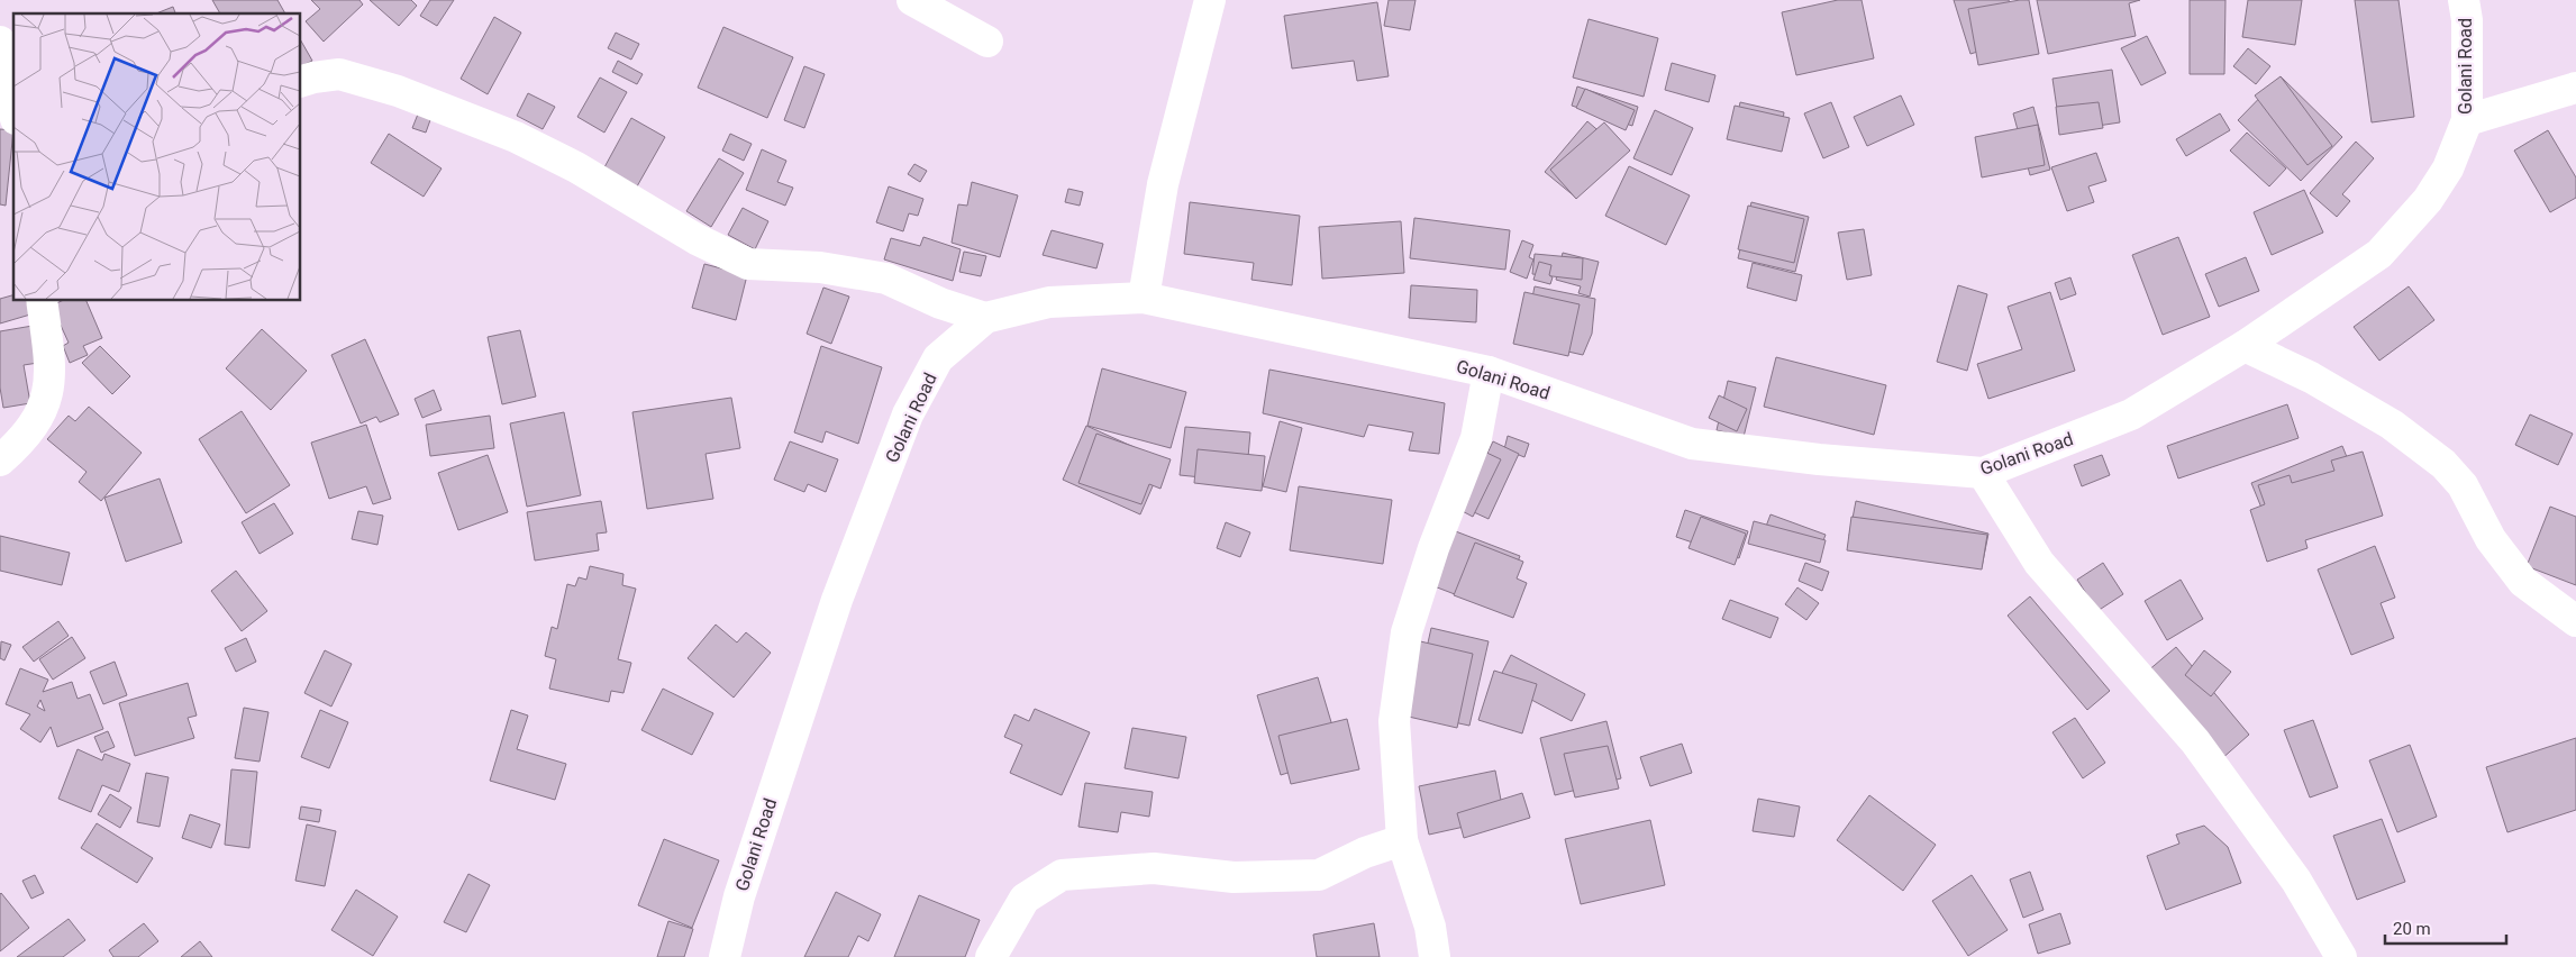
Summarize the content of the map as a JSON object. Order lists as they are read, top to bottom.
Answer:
{
  "streets": {
    "street": ["Golani Road"]
  },
  "scale_bar": "20 m"
}
